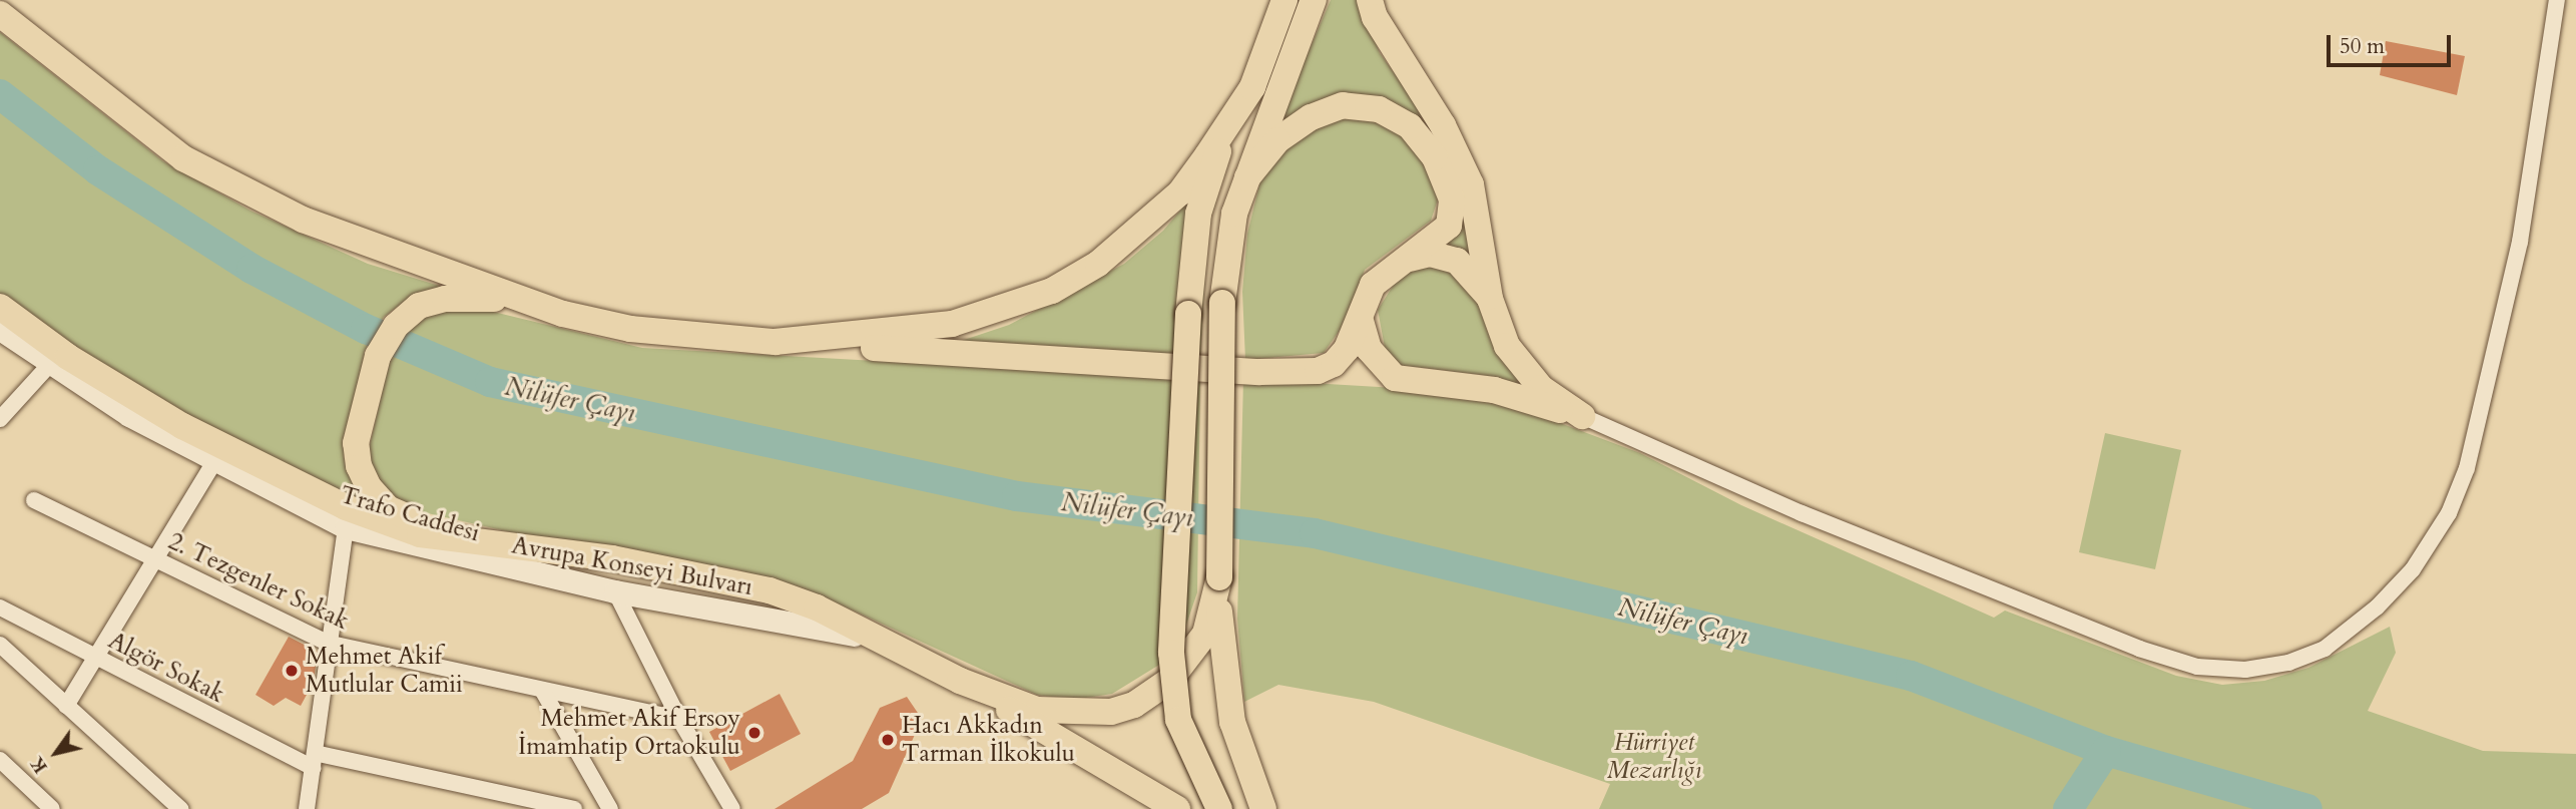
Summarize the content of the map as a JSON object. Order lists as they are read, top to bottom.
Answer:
{
  "streets": {
    "main road": ["Trafo Caddesi", "Avrupa Konseyi Bulvarı"],
    "street": ["2. Tezgenler Sokak", "Algör Sokak"]
  },
  "crossings": [
    ["Trafo Caddesi", "Avrupa Konseyi Bulvarı"]
  ],
  "water": ["Nilüfer Çayı"],
  "parks": ["Hürriyet Mezarlığı"],
  "places": ["Mehmet Akif Mutlular Camii", "Mehmet Akif Ersoy İmamhatip Ortaokulu", "Hacı Akkadın Tarman İlkokulu"],
  "scale_bar": "50 m",
  "north": "bottom left"
}
